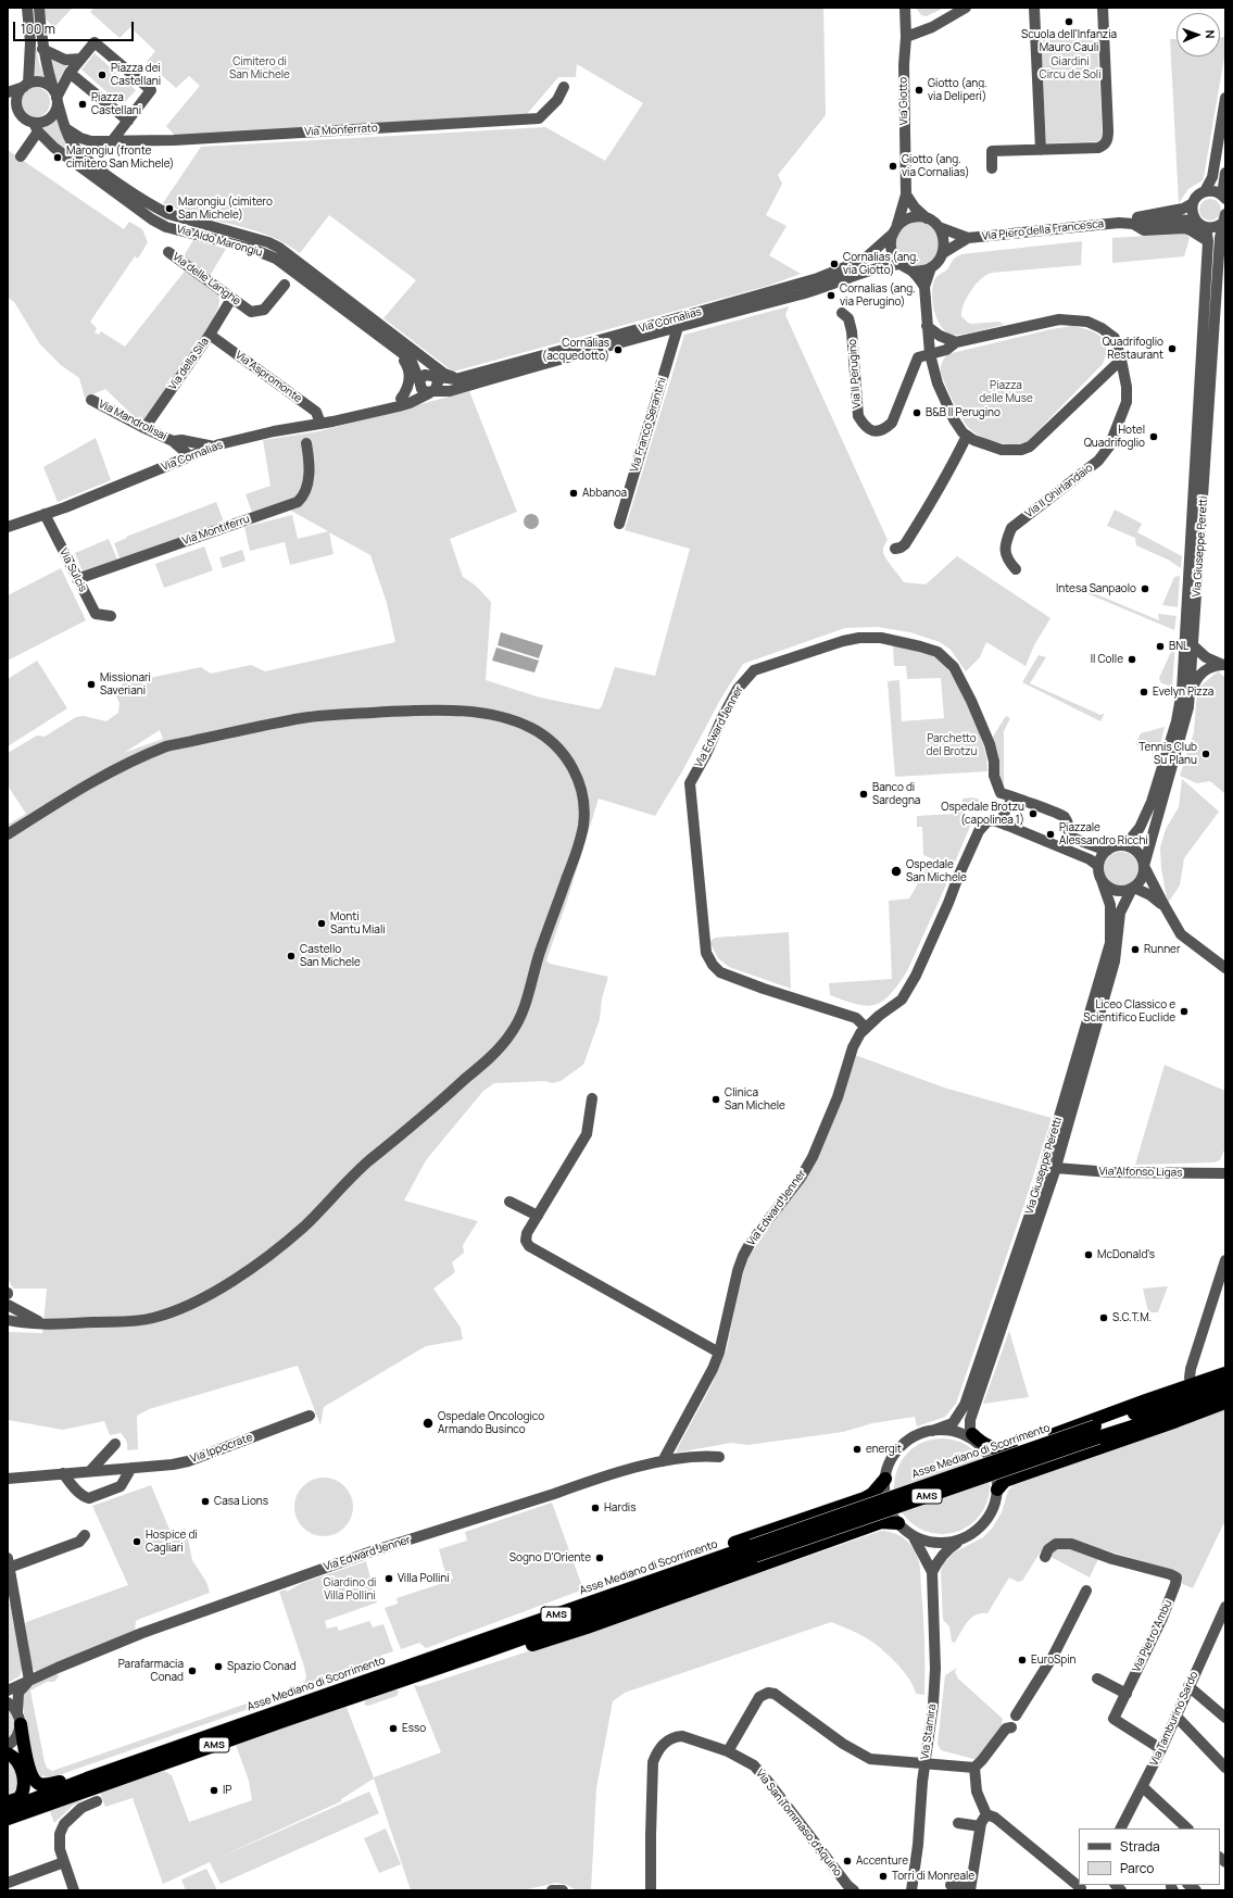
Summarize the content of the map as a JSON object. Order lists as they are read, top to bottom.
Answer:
{
  "streets": {
    "highway": ["Asse Mediano di Scorrimento", "AMS"],
    "street": [
      "Via Giotto",
      "Via Monferrato",
      "Via Piero della Francesca",
      "Via Aldo Marongiu",
      "Via delle Langhe",
      "Via Cornalias",
      "Via della Sila",
      "Via Il Perugino",
      "Via Aspromonte",
      "Via Mandrolisai",
      "Via Franco Serantini",
      "Via Il Ghirlandaio",
      "Via Montiferru",
      "Via Giuseppe Peretti",
      "Via Sulcis",
      "Via Edward Jenner",
      "Via Alfonso Ligas",
      "Via Ippocrate",
      "Via Pietro Ambu",
      "Via Tamburino Sardo",
      "Via Stamira",
      "Via San Tommaso d'Aquino"
    ]
  },
  "crossings": [
    ["Via Giotto", "Via Piero della Francesca"],
    ["Via Giotto", "Via Cornalias"],
    ["Via Monferrato", "Via Aldo Marongiu"],
    ["Via Piero della Francesca", "Via Cornalias"],
    ["Via Aldo Marongiu", "Via Cornalias"],
    ["Via delle Langhe", "Via della Sila"],
    ["Via Cornalias", "Via Aspromonte"],
    ["Via Cornalias", "Via Mandrolisai"],
    ["Via Cornalias", "Via Franco Serantini"],
    ["Via Cornalias", "Via Sulcis"],
    ["Via della Sila", "Via Aspromonte"],
    ["Via della Sila", "Via Mandrolisai"],
    ["Via Montiferru", "Via Sulcis"],
    ["Via Giuseppe Peretti", "Via Alfonso Ligas"],
    ["Via Giuseppe Peretti", "Via Stamira"],
    ["Via Pietro Ambu", "Via Tamburino Sardo"]
  ],
  "parks": [
    "Cimitero di San Michele",
    "Giardini Circu de Soli",
    "Piazza delle Muse",
    "Parchetto del Brotzu",
    "Giardino di Villa Pollini"
  ],
  "places": [
    "Scuola dell'Infanzia Mauro Cauli",
    "Piazza dei Castellani",
    "Giotto (ang. via Deliperi)",
    "Piazza Castellani",
    "Marongiu (fronte cimitero San Michele)",
    "Giotto (ang. via Cornalias)",
    "Marongiu (cimitero San Michele)",
    "Cornalias (ang. via Giotto)",
    "Cornalias (ang. via Perugino)",
    "Quadrifoglio Restaurant",
    "Cornalias (acquedotto)",
    "B&B Il Perugino",
    "Hotel Quadrifoglio",
    "Abbanoa",
    "Intesa Sanpaolo",
    "BNL",
    "Il Colle",
    "Missionari Saveriani",
    "Evelyn Pizza",
    "Tennis Club Su Planu",
    "Banco di Sardegna",
    "Ospedale Brotzu (capolinea 1)",
    "Piazzale Alessandro Ricchi",
    "Ospedale San Michele",
    "Monti Santu Miali",
    "Runner",
    "Castello San Michele",
    "Liceo Classico e Scientifico Euclide",
    "Clinica San Michele",
    "McDonald's",
    "S.C.T.M.",
    "Ospedale Oncologico Armando Businco",
    "energit",
    "Casa Lions",
    "Hardis",
    "Hospice di Cagliari",
    "Sogno D'Oriente",
    "Villa Pollini",
    "EuroSpin",
    "Spazio Conad",
    "Parafarmacia Conad",
    "Esso",
    "IP",
    "Accenture",
    "Torri di Monreale"
  ],
  "legend": ["Strada", "Parco"],
  "scale_bar": "100 m",
  "north": "right"
}
